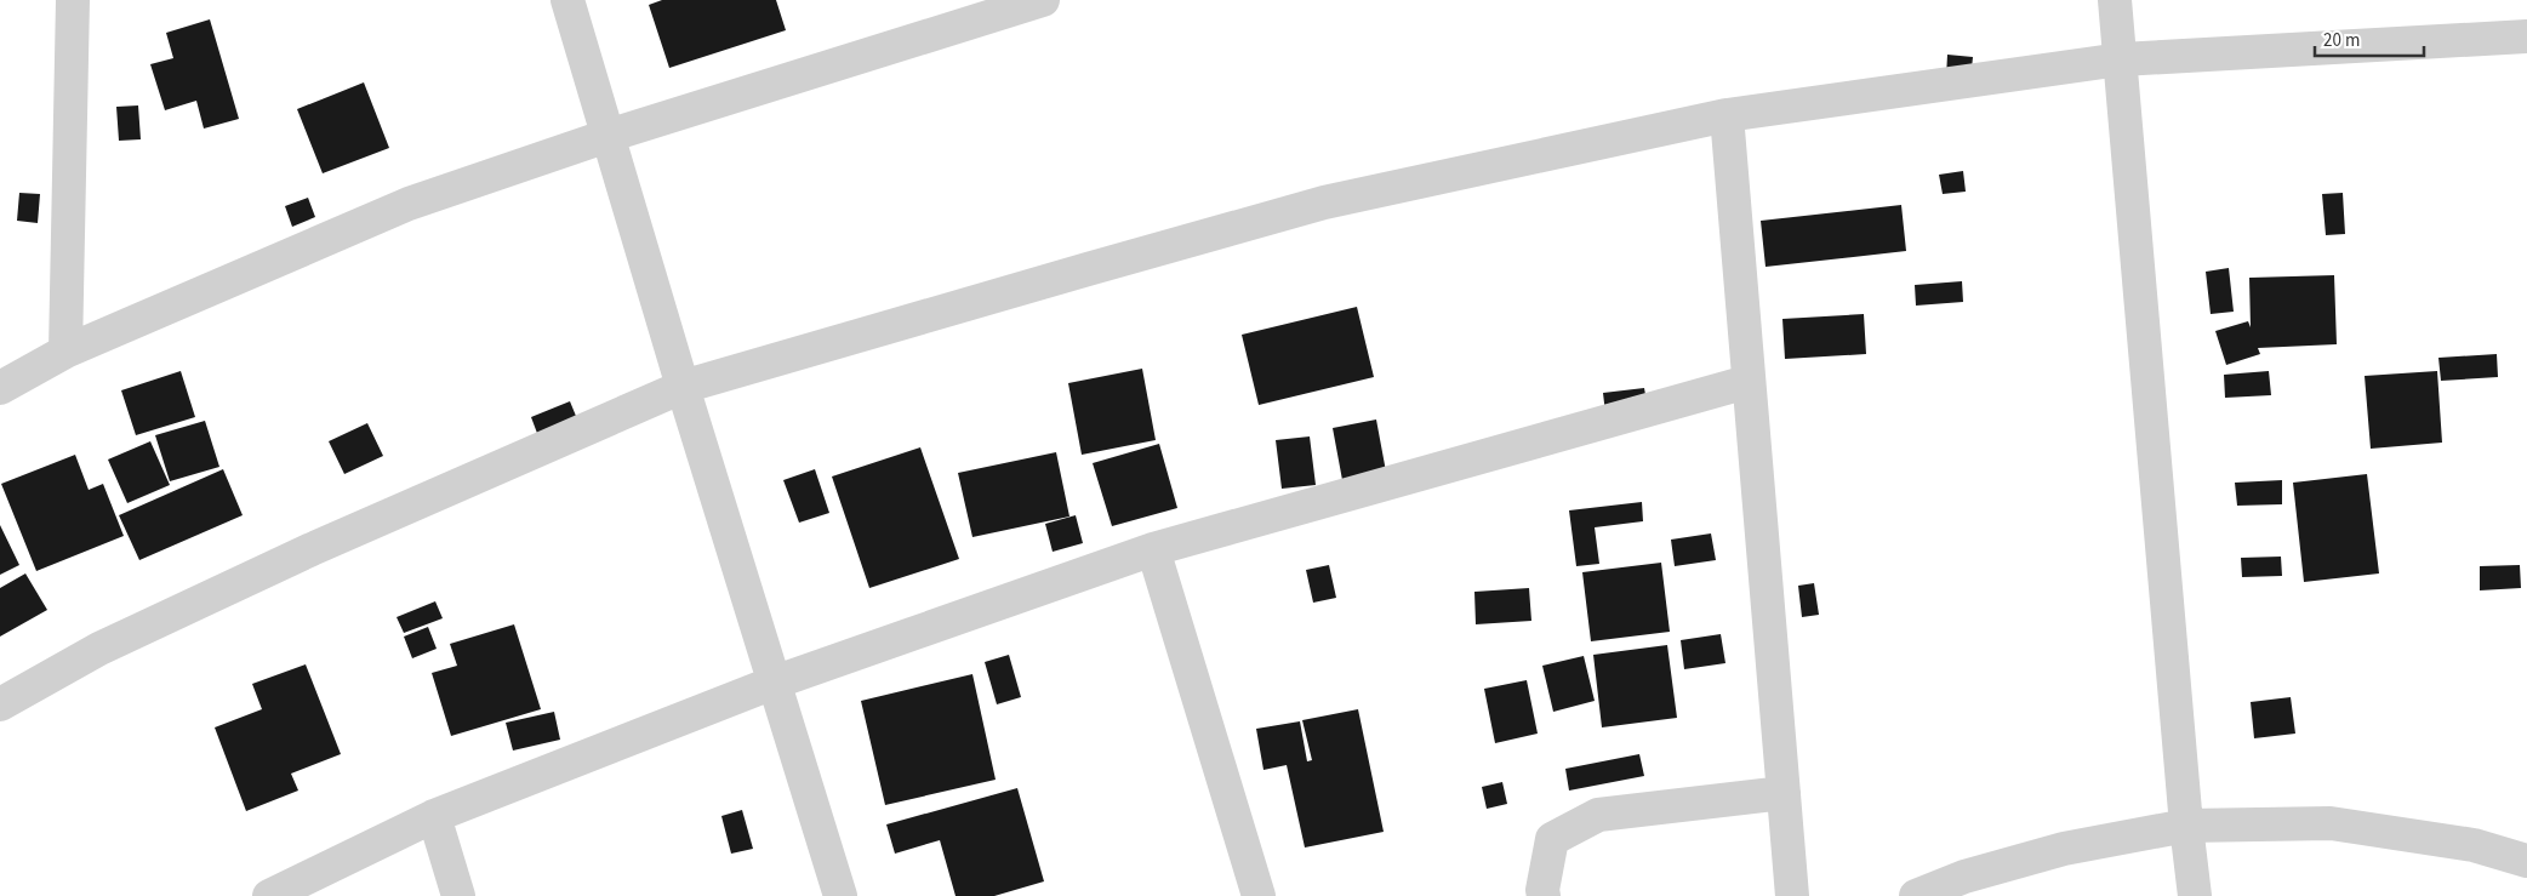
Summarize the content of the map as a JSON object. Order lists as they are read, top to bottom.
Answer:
{
  "scale_bar": "20 m"
}
